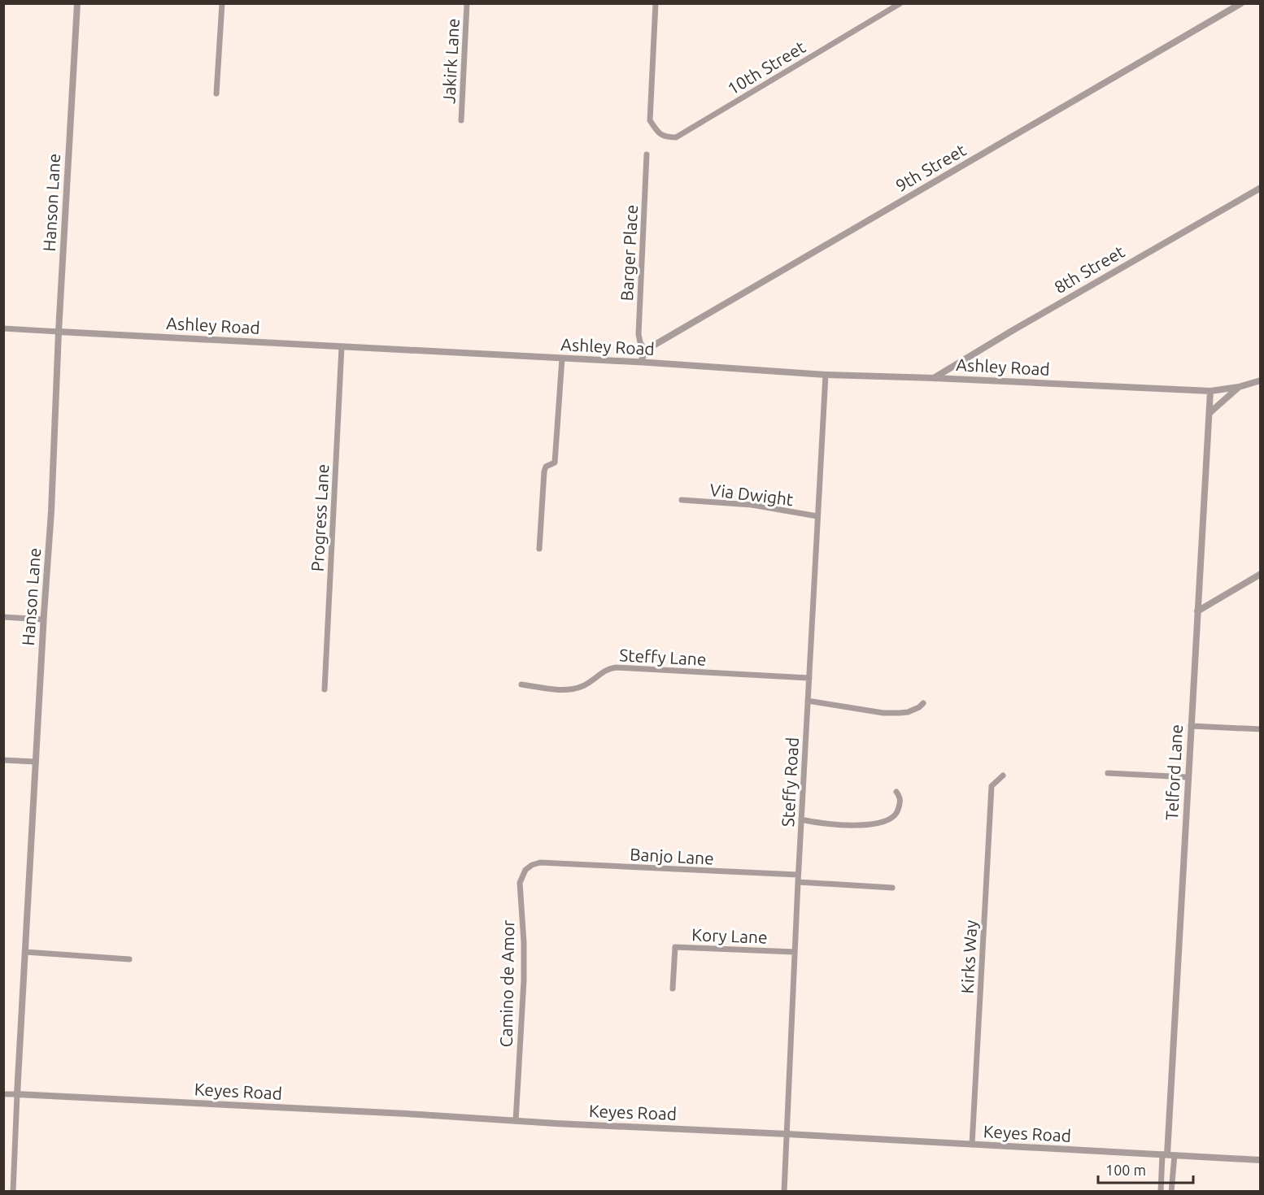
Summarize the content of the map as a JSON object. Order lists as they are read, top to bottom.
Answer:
{
  "streets": {
    "street": [
      "Jakirk Lane",
      "10th Street",
      "9th Street",
      "Hanson Lane",
      "Barger Place",
      "8th Street",
      "Ashley Road",
      "Via Dwight",
      "Progress Lane",
      "Steffy Lane",
      "Telford Lane",
      "Steffy Road",
      "Banjo Lane",
      "Kory Lane",
      "Kirks Way",
      "Camino de Amor",
      "Keyes Road"
    ]
  },
  "crossings": [
    ["9th Street", "Barger Place"],
    ["Hanson Lane", "Ashley Road"],
    ["Hanson Lane", "Keyes Road"],
    ["8th Street", "Ashley Road"],
    ["Ashley Road", "Progress Lane"],
    ["Ashley Road", "Telford Lane"],
    ["Ashley Road", "Steffy Road"],
    ["Via Dwight", "Steffy Road"],
    ["Steffy Lane", "Steffy Road"],
    ["Telford Lane", "Keyes Road"],
    ["Steffy Road", "Banjo Lane"],
    ["Steffy Road", "Kory Lane"],
    ["Steffy Road", "Keyes Road"],
    ["Banjo Lane", "Camino de Amor"],
    ["Kirks Way", "Keyes Road"],
    ["Camino de Amor", "Keyes Road"]
  ],
  "scale_bar": "100 m"
}
